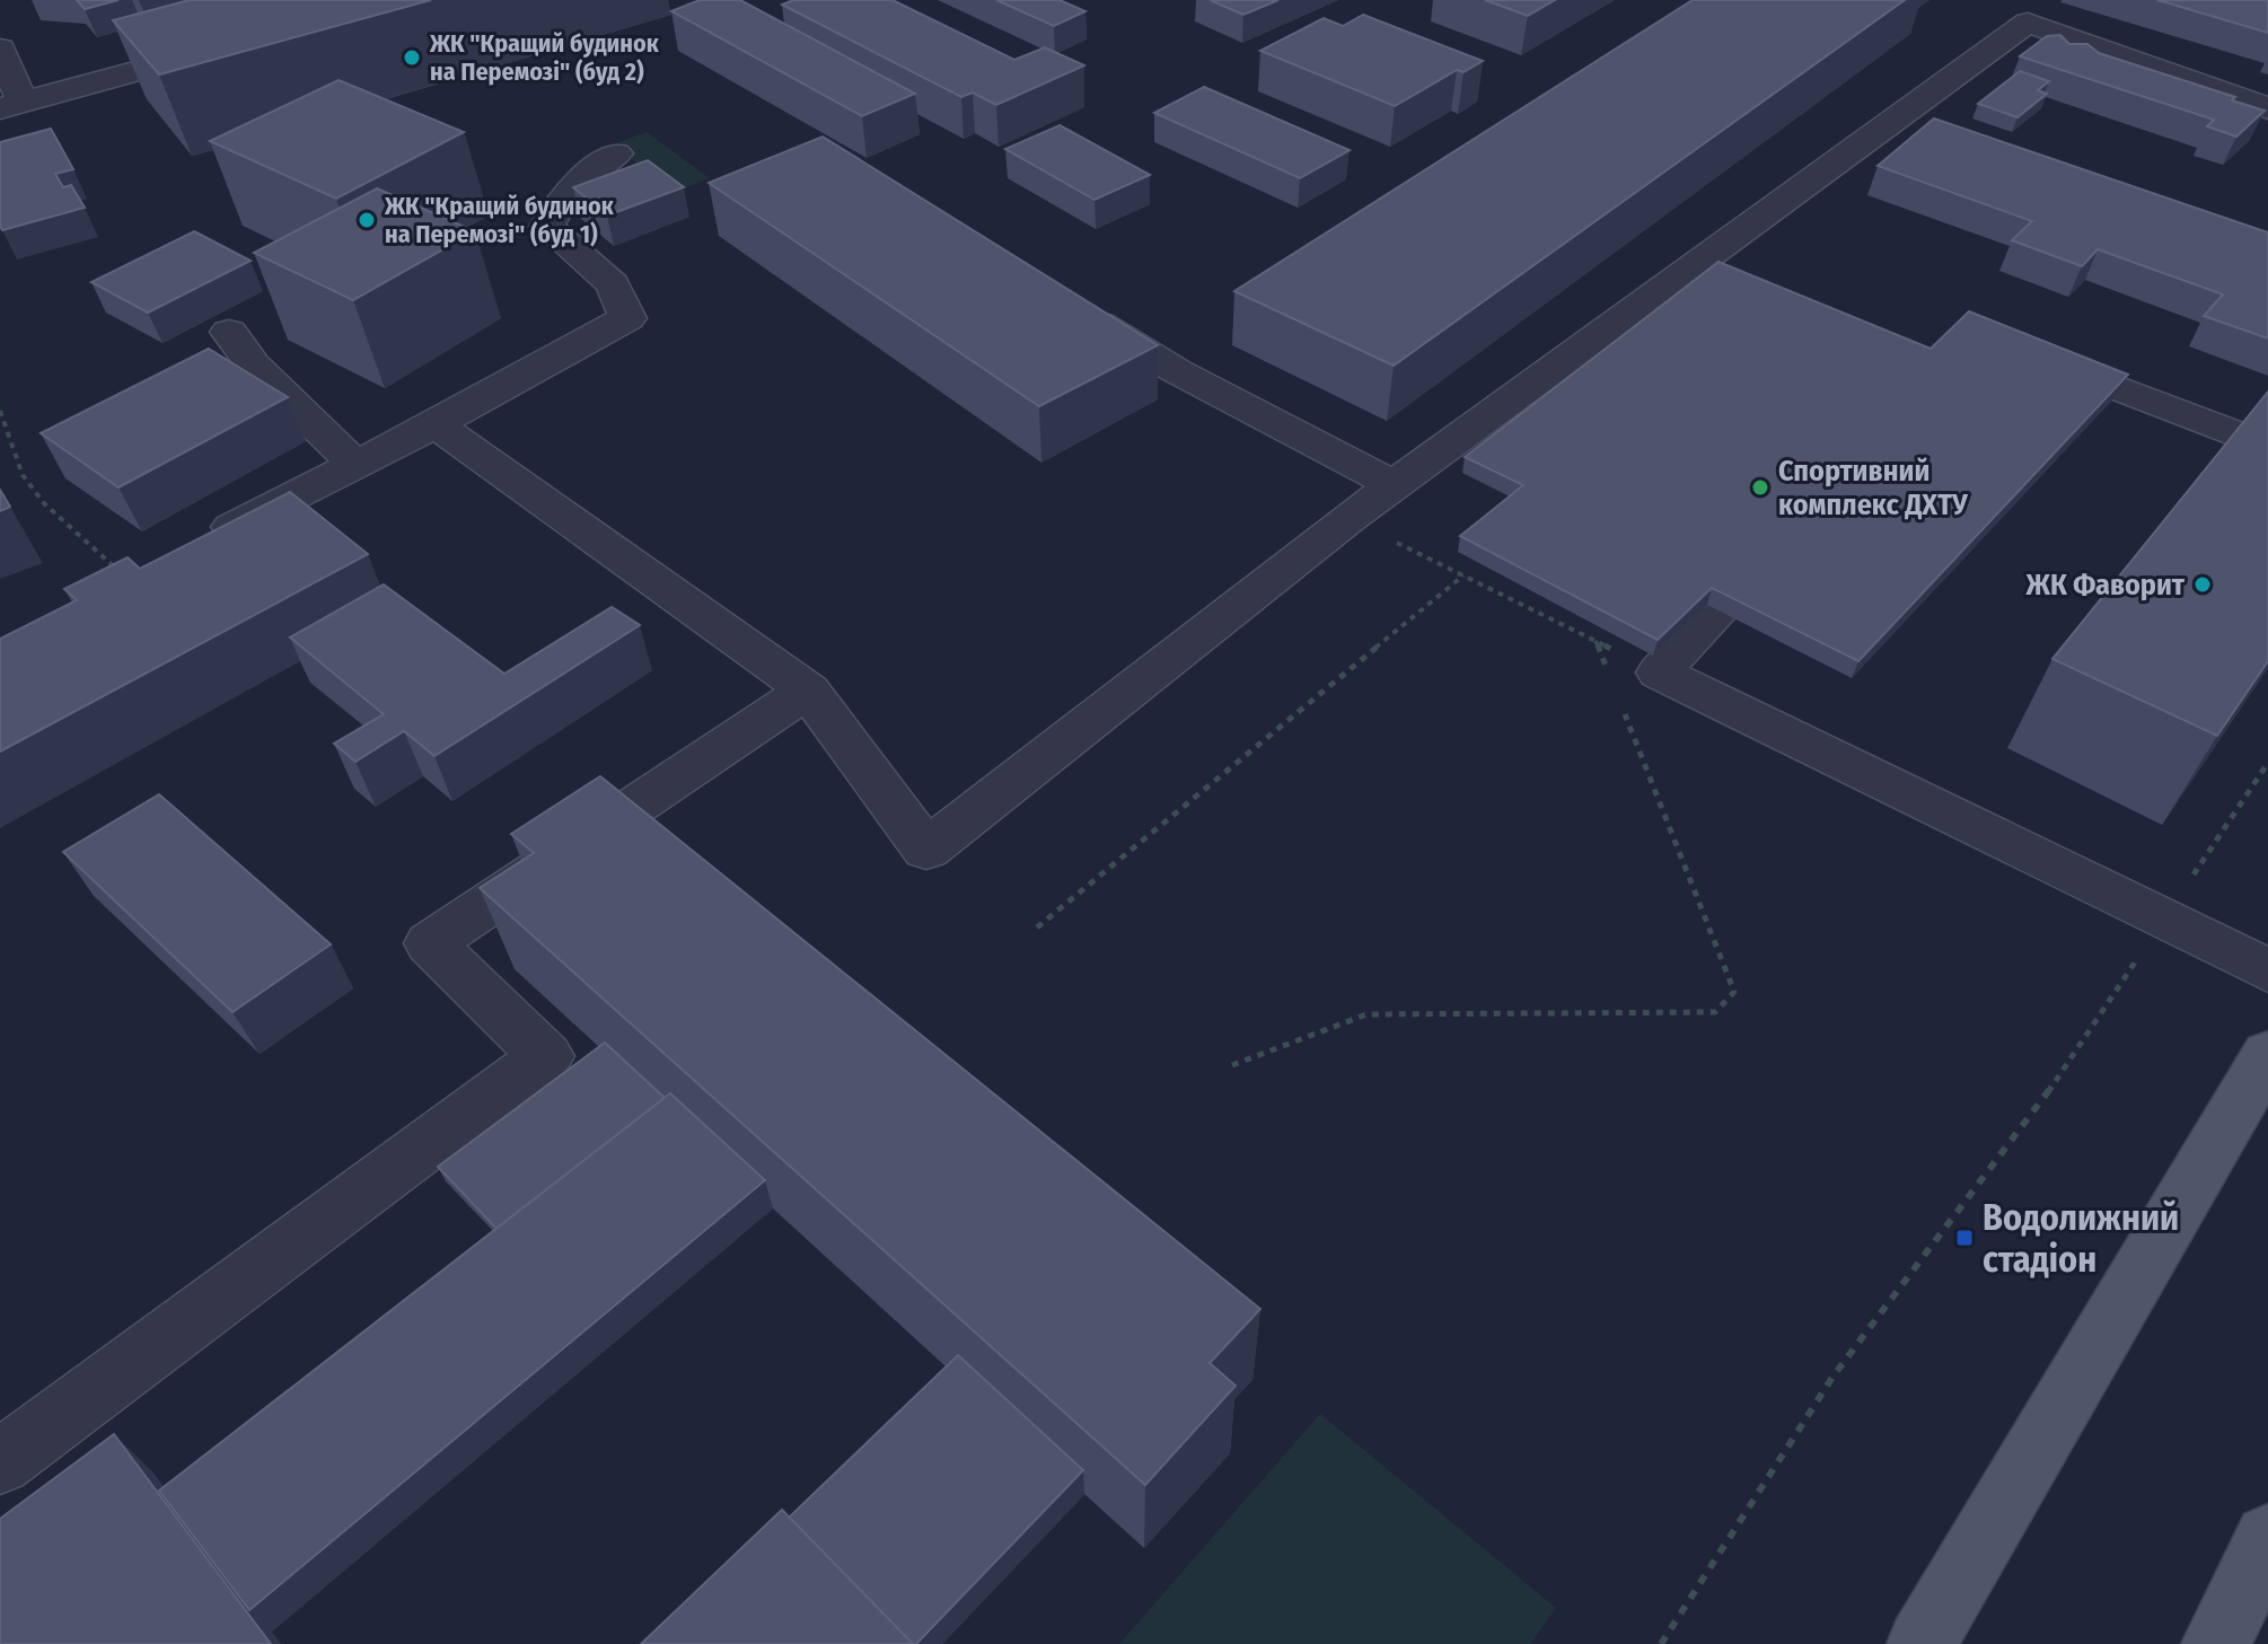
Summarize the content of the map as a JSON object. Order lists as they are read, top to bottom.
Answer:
{
  "places": {
    "other": [
      "ЖК \"Кращий будинок на Перемозі\" (буд 2)",
      "ЖК \"Кращий будинок на Перемозі\" (буд 1)",
      "Спортивний комплекс ДХТУ",
      "ЖК Фаворит"
    ],
    "transit": ["Водолижний стадіон"]
  }
}
